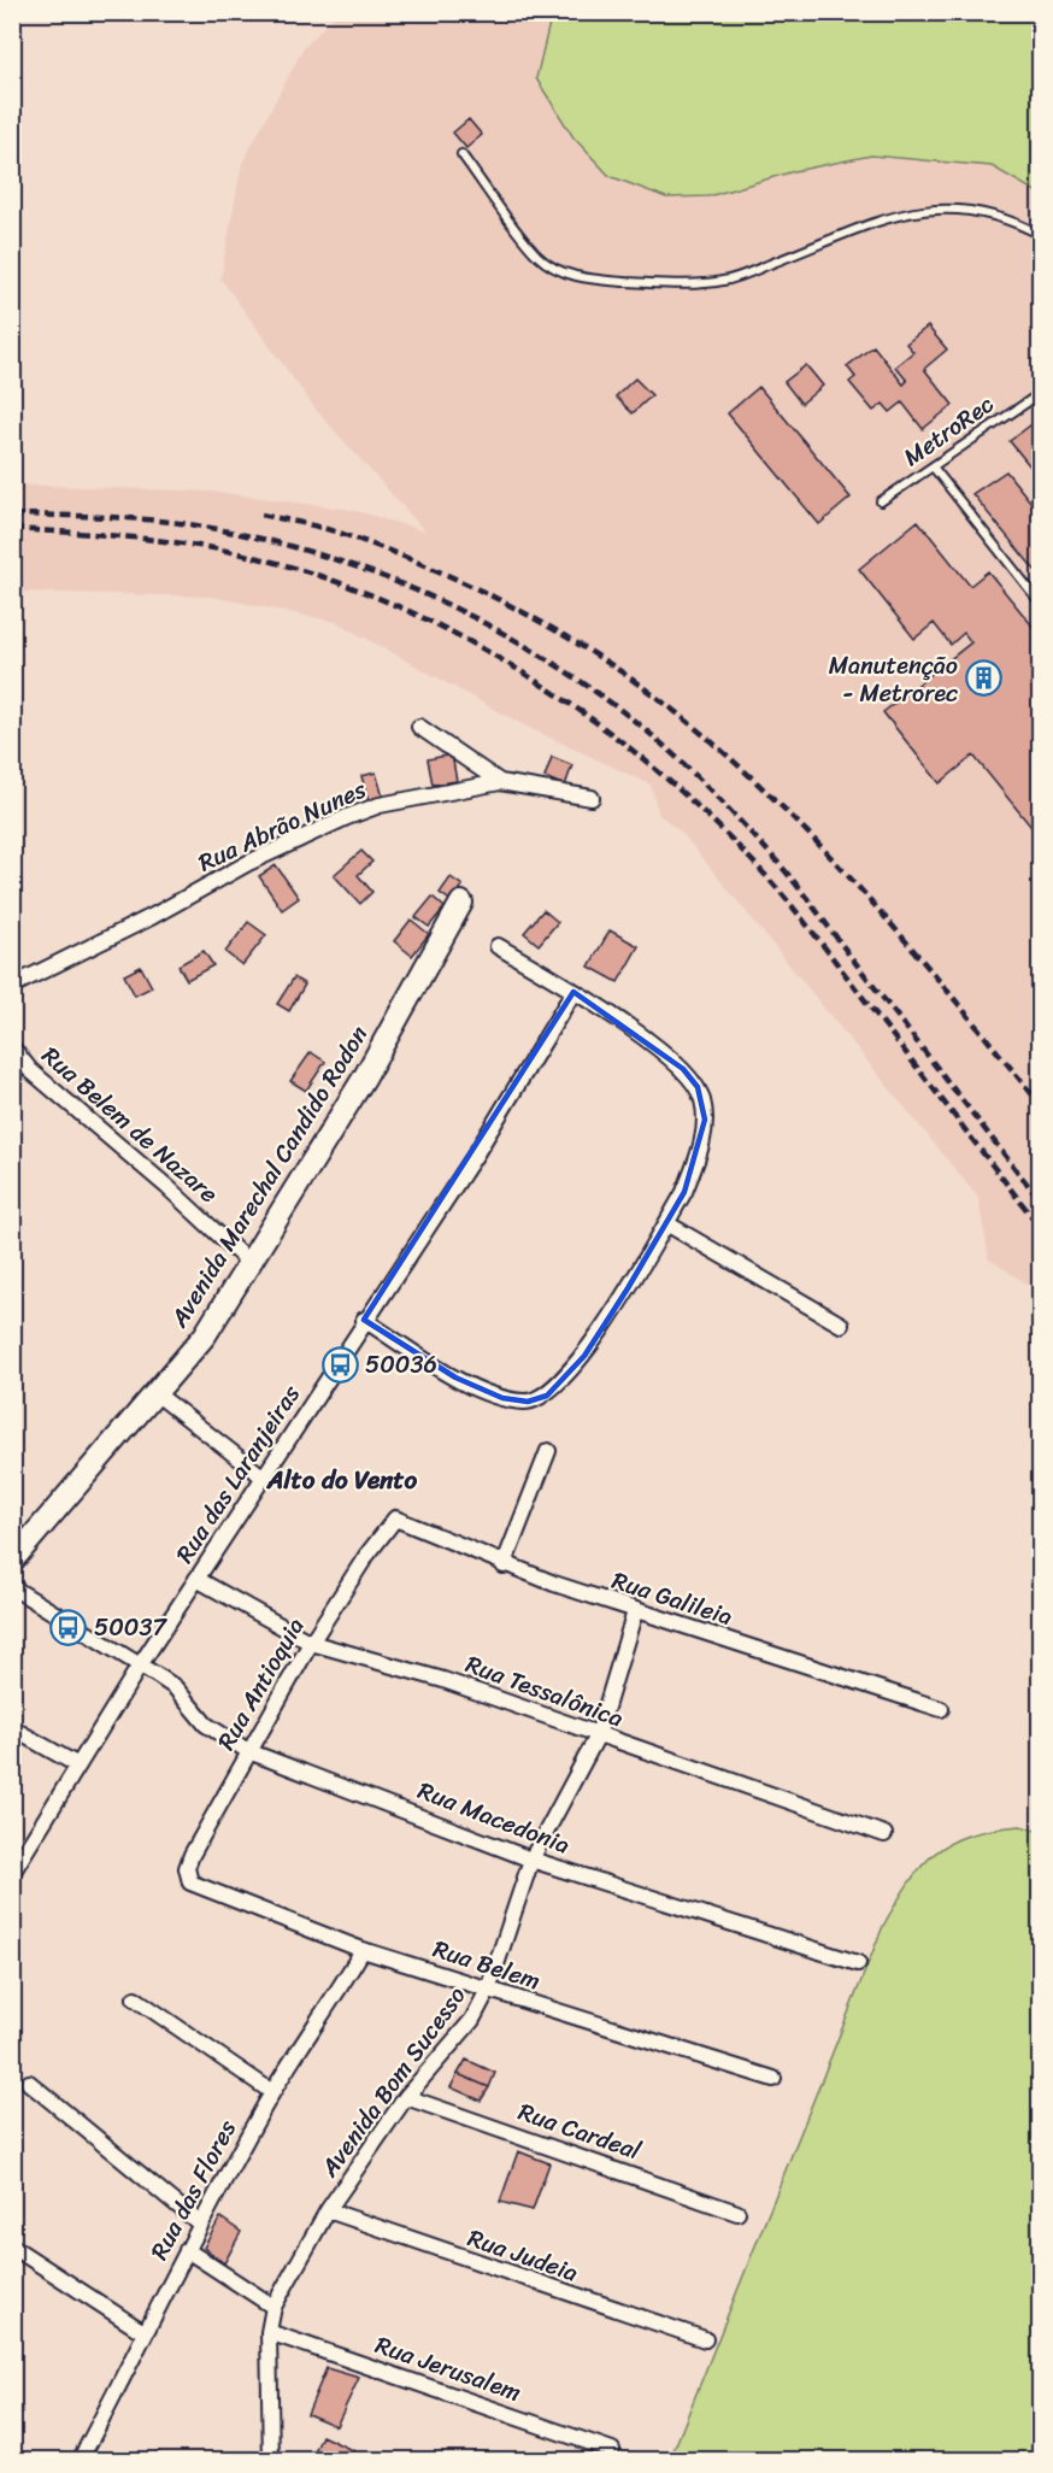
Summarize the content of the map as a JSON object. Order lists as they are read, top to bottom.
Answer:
{
  "streets": {
    "street": [
      "Rua Abrão Nunes",
      "Rua Belem de Nazare",
      "Avenida Marechal Candido Rodon",
      "Rua das Laranjeiras",
      "Rua Galileia",
      "Rua Antioquia",
      "Rua Tessalônica",
      "Rua Macedonia",
      "Rua Belem",
      "Avenida Bom Sucesso",
      "Rua Cardeal",
      "Rua das Flores",
      "Rua Judeia",
      "Rua Jerusalem"
    ],
    "lane": ["MetroRec"]
  },
  "crossings": [
    ["Rua Belem de Nazare", "Avenida Marechal Candido Rodon"],
    ["Rua das Laranjeiras", "Rua Tessalônica"],
    ["Rua das Laranjeiras", "Rua Macedonia"],
    ["Rua Galileia", "Rua Antioquia"],
    ["Rua Galileia", "Avenida Bom Sucesso"],
    ["Rua Antioquia", "Rua Tessalônica"],
    ["Rua Antioquia", "Rua Macedonia"],
    ["Rua Antioquia", "Rua Belem"],
    ["Rua Tessalônica", "Avenida Bom Sucesso"],
    ["Rua Macedonia", "Avenida Bom Sucesso"],
    ["Rua Belem", "Avenida Bom Sucesso"],
    ["Rua Belem", "Rua das Flores"],
    ["Avenida Bom Sucesso", "Rua Cardeal"],
    ["Avenida Bom Sucesso", "Rua Judeia"],
    ["Avenida Bom Sucesso", "Rua Jerusalem"]
  ],
  "districts": ["Alto do Vento"],
  "places": {
    "building": ["Manutenção - Metrorec"],
    "bus stop": ["50036", "50037"]
  }
}
